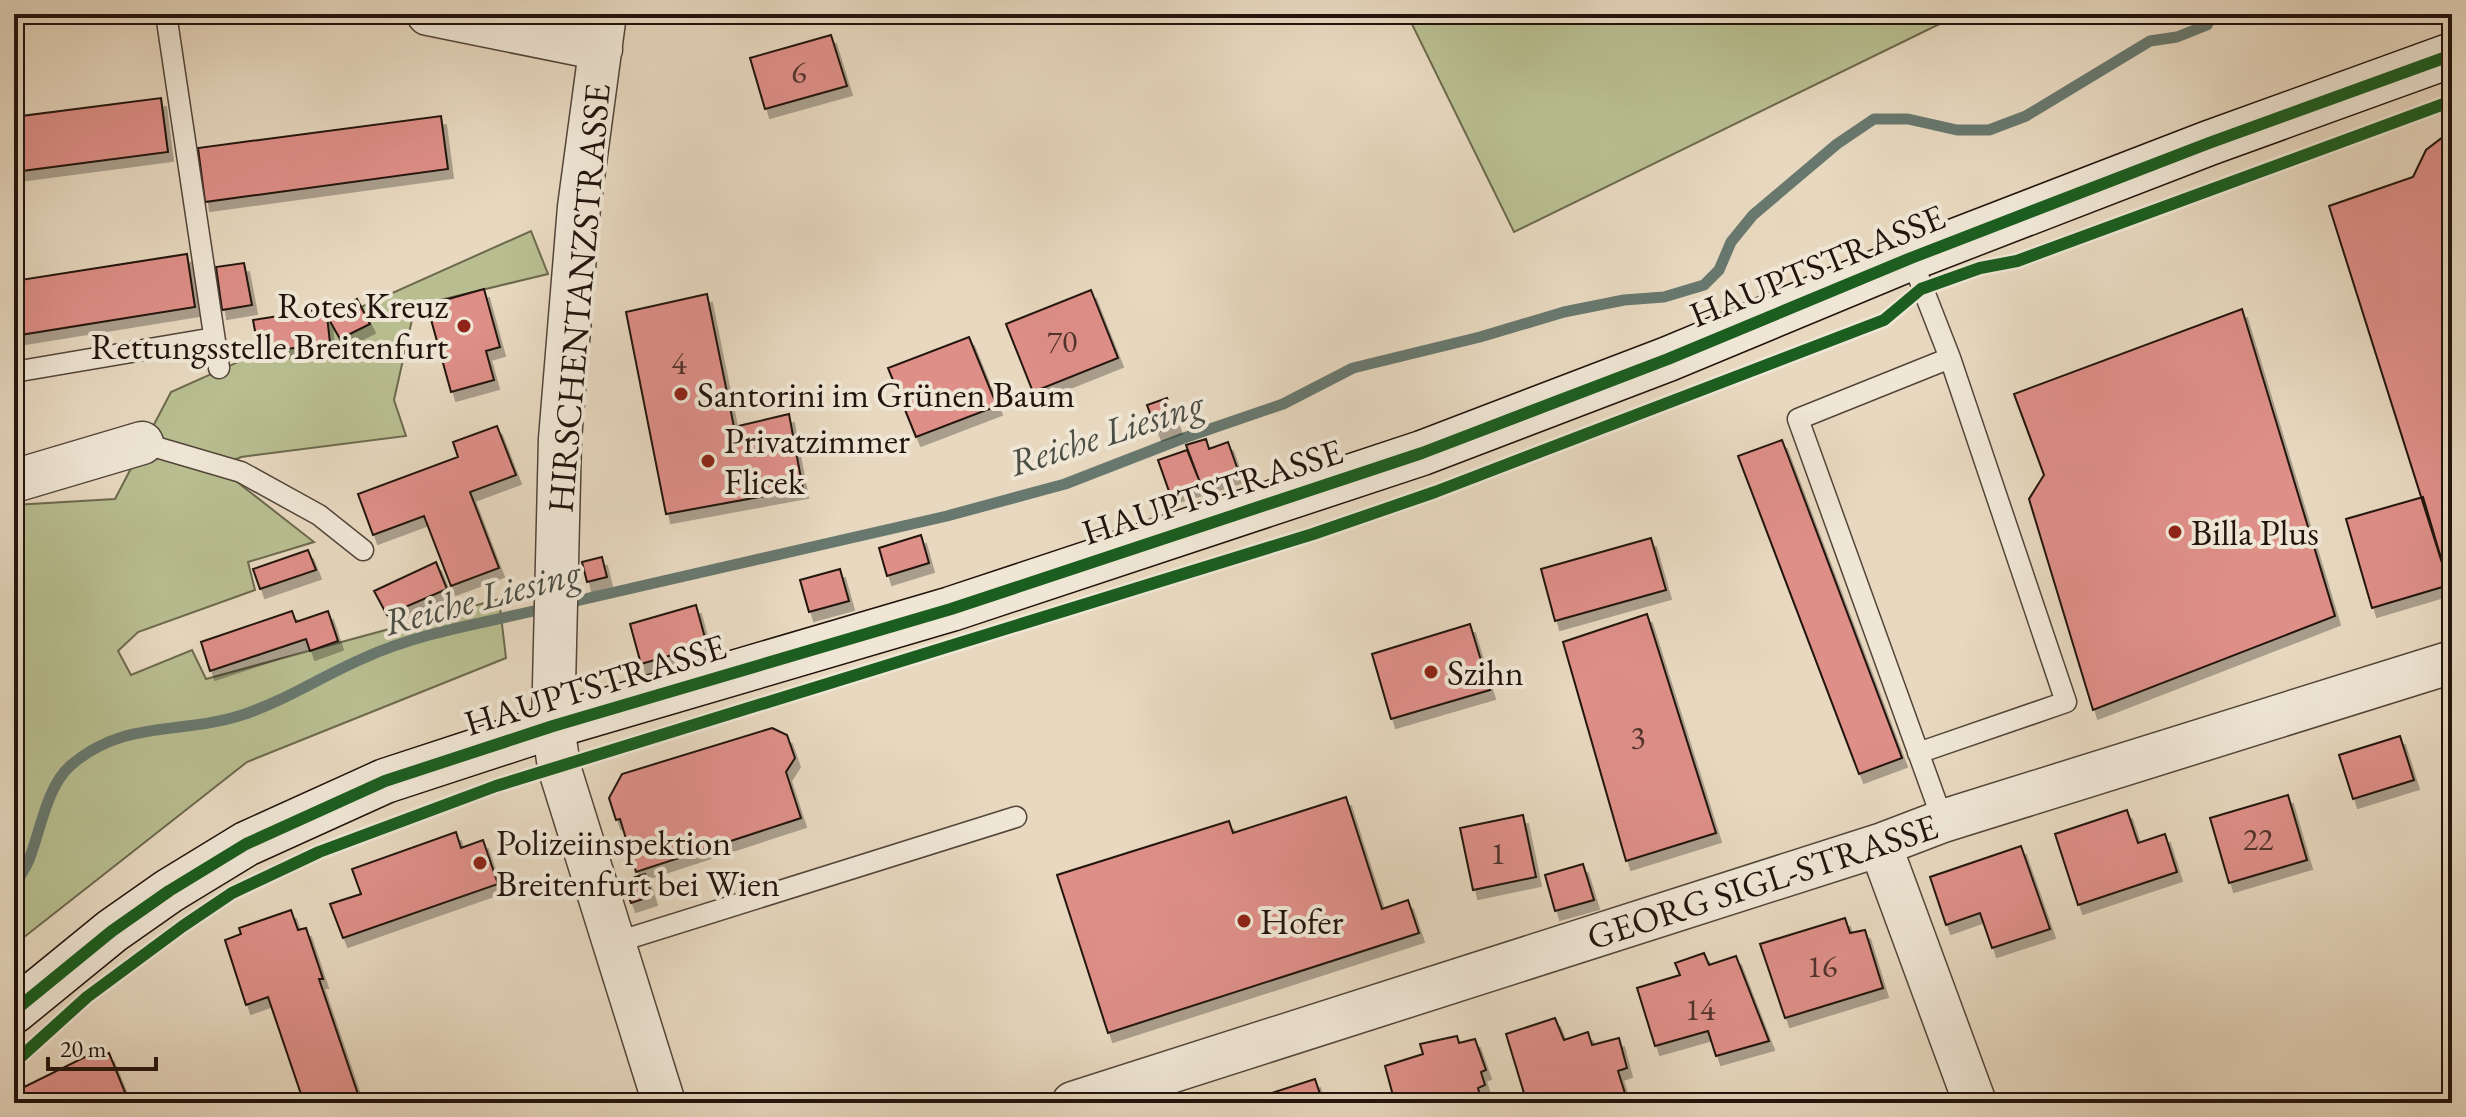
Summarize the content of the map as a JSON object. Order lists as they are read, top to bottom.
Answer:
{
  "streets": {
    "main road": ["HAUPTSTRASSE"],
    "street": ["HIRSCHENTANZSTRASSE", "GEORG SIGL-STRASSE"]
  },
  "crossings": [
    ["HAUPTSTRASSE", "HIRSCHENTANZSTRASSE"]
  ],
  "water": ["Reiche Liesing"],
  "places": [
    "Rotes Kreuz Rettungsstelle Breitenfurt",
    "Santorini im Grünen Baum",
    "Privatzimmer Flicek",
    "Billa Plus",
    "Szihn",
    "Polizeiinspektion Breitenfurt bei Wien",
    "Hofer"
  ],
  "house_numbers": [
    "6",
    "70",
    "4",
    "3",
    "22",
    "1",
    "16",
    "14"
  ],
  "scale_bar": "20 m"
}
